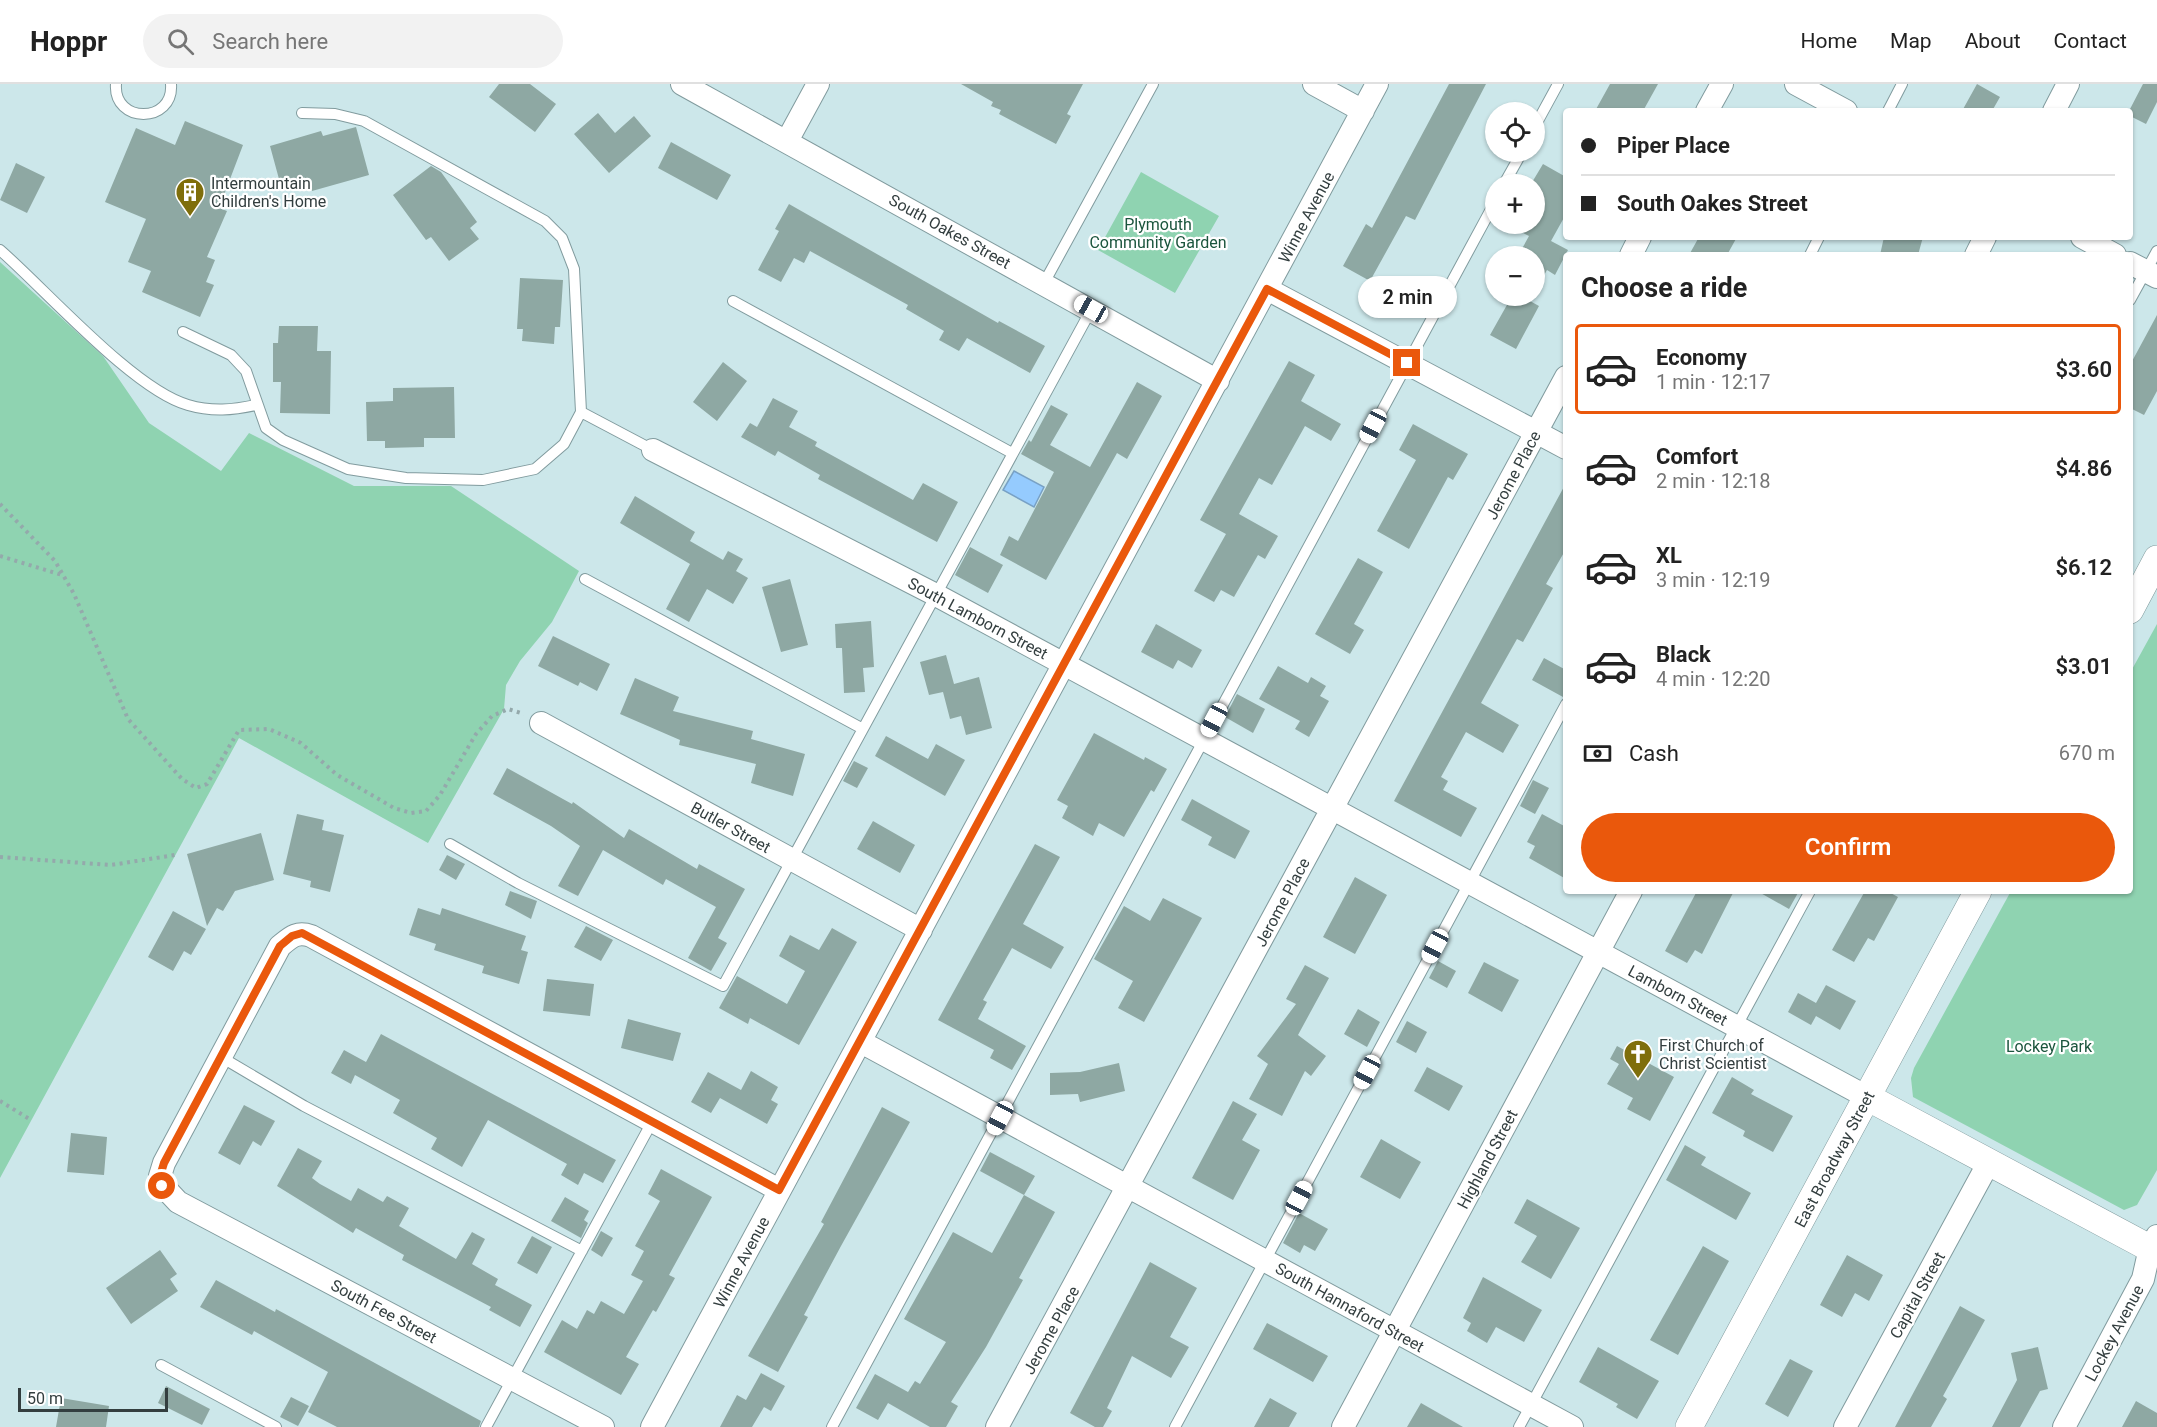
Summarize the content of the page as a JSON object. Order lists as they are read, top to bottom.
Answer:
{
  "streets": {
    "street": [
      "Winne Avenue",
      "South Oakes Street",
      "Jerome Place",
      "South Lamborn Street",
      "Butler Street",
      "Lamborn Street",
      "Highland Street",
      "East Broadway Street",
      "Capital Street",
      "South Hannaford Street",
      "South Fee Street",
      "Lockey Avenue"
    ]
  },
  "crossings": [
    ["Winne Avenue", "South Oakes Street"],
    ["Winne Avenue", "South Lamborn Street"],
    ["Winne Avenue", "Butler Street"],
    ["Winne Avenue", "South Hannaford Street"],
    ["Jerome Place", "South Lamborn Street"],
    ["Jerome Place", "Lamborn Street"],
    ["Jerome Place", "South Hannaford Street"],
    ["South Lamborn Street", "Lamborn Street"],
    ["Lamborn Street", "Highland Street"],
    ["Lamborn Street", "East Broadway Street"],
    ["Lamborn Street", "Capital Street"],
    ["Lamborn Street", "Lockey Avenue"],
    ["Highland Street", "South Hannaford Street"]
  ],
  "parks": ["Plymouth Community Garden", "Lockey Park"],
  "places": {
    "building": ["Intermountain Children's Home"],
    "church": ["First Church of Christ Scientist"]
  },
  "scale_bar": "50 m",
  "page": {
    "header": "Hoppr",
    "search": "Search here",
    "nav": [
      "Home",
      "Map",
      "About",
      "Contact"
    ],
    "map_buttons": ["+", "−"],
    "banner": ["Piper Place", "South Oakes Street"],
    "heading": "Choose a ride",
    "bubble": "2 min",
    "list": [
      {
        "name": "Economy",
        "note": "1 min · 12:17",
        "value": "$3.60"
      },
      {
        "name": "Comfort",
        "note": "2 min · 12:18",
        "value": "$4.86"
      },
      {
        "name": "XL",
        "note": "3 min · 12:19",
        "value": "$6.12"
      },
      {
        "name": "Black",
        "note": "4 min · 12:20",
        "value": "$3.01"
      }
    ],
    "pay": ["Cash", "670 m"],
    "buttons": "Confirm",
    "scale": "50 m"
  }
}
